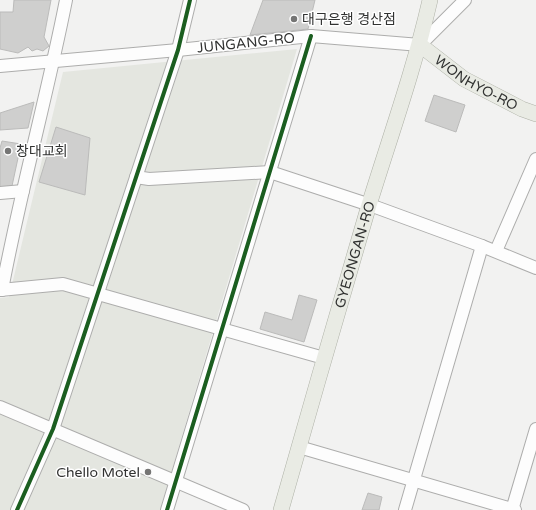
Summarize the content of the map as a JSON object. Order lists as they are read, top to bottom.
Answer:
{
  "streets": {
    "main road": ["WONHYO-RO", "GYEONGAN-RO"],
    "street": ["JUNGANG-RO"]
  },
  "crossings": [
    ["JUNGANG-RO", "WONHYO-RO"],
    ["JUNGANG-RO", "GYEONGAN-RO"],
    ["WONHYO-RO", "GYEONGAN-RO"]
  ],
  "places": ["대구은행 경산점", "창대교회", "Chello Motel"]
}
